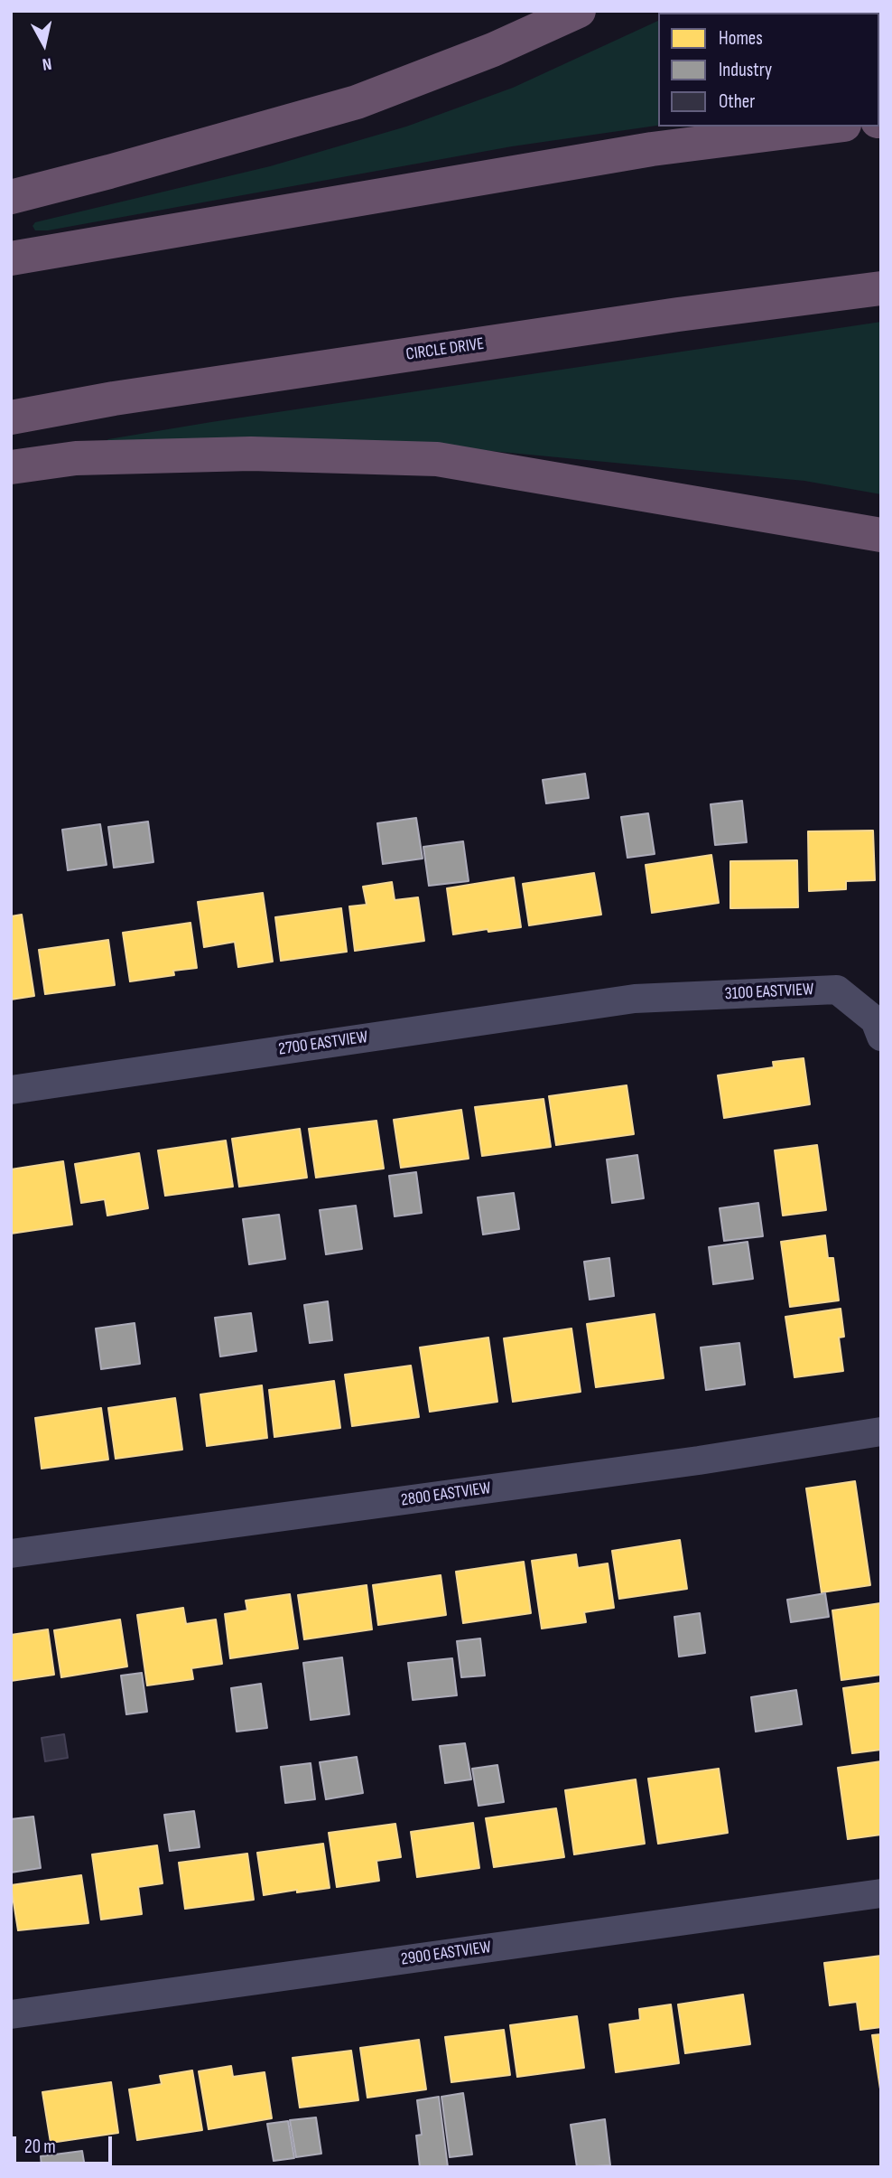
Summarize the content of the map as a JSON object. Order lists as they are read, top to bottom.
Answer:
{
  "streets": {
    "highway": ["CIRCLE DRIVE"],
    "street": [
      "3100 EASTVIEW",
      "2700 EASTVIEW",
      "2800 EASTVIEW",
      "2900 EASTVIEW"
    ]
  },
  "crossings": [
    ["3100 EASTVIEW", "2700 EASTVIEW"]
  ],
  "legend": ["Homes", "Industry", "Other"],
  "scale_bar": "20 m",
  "north": "bottom"
}
